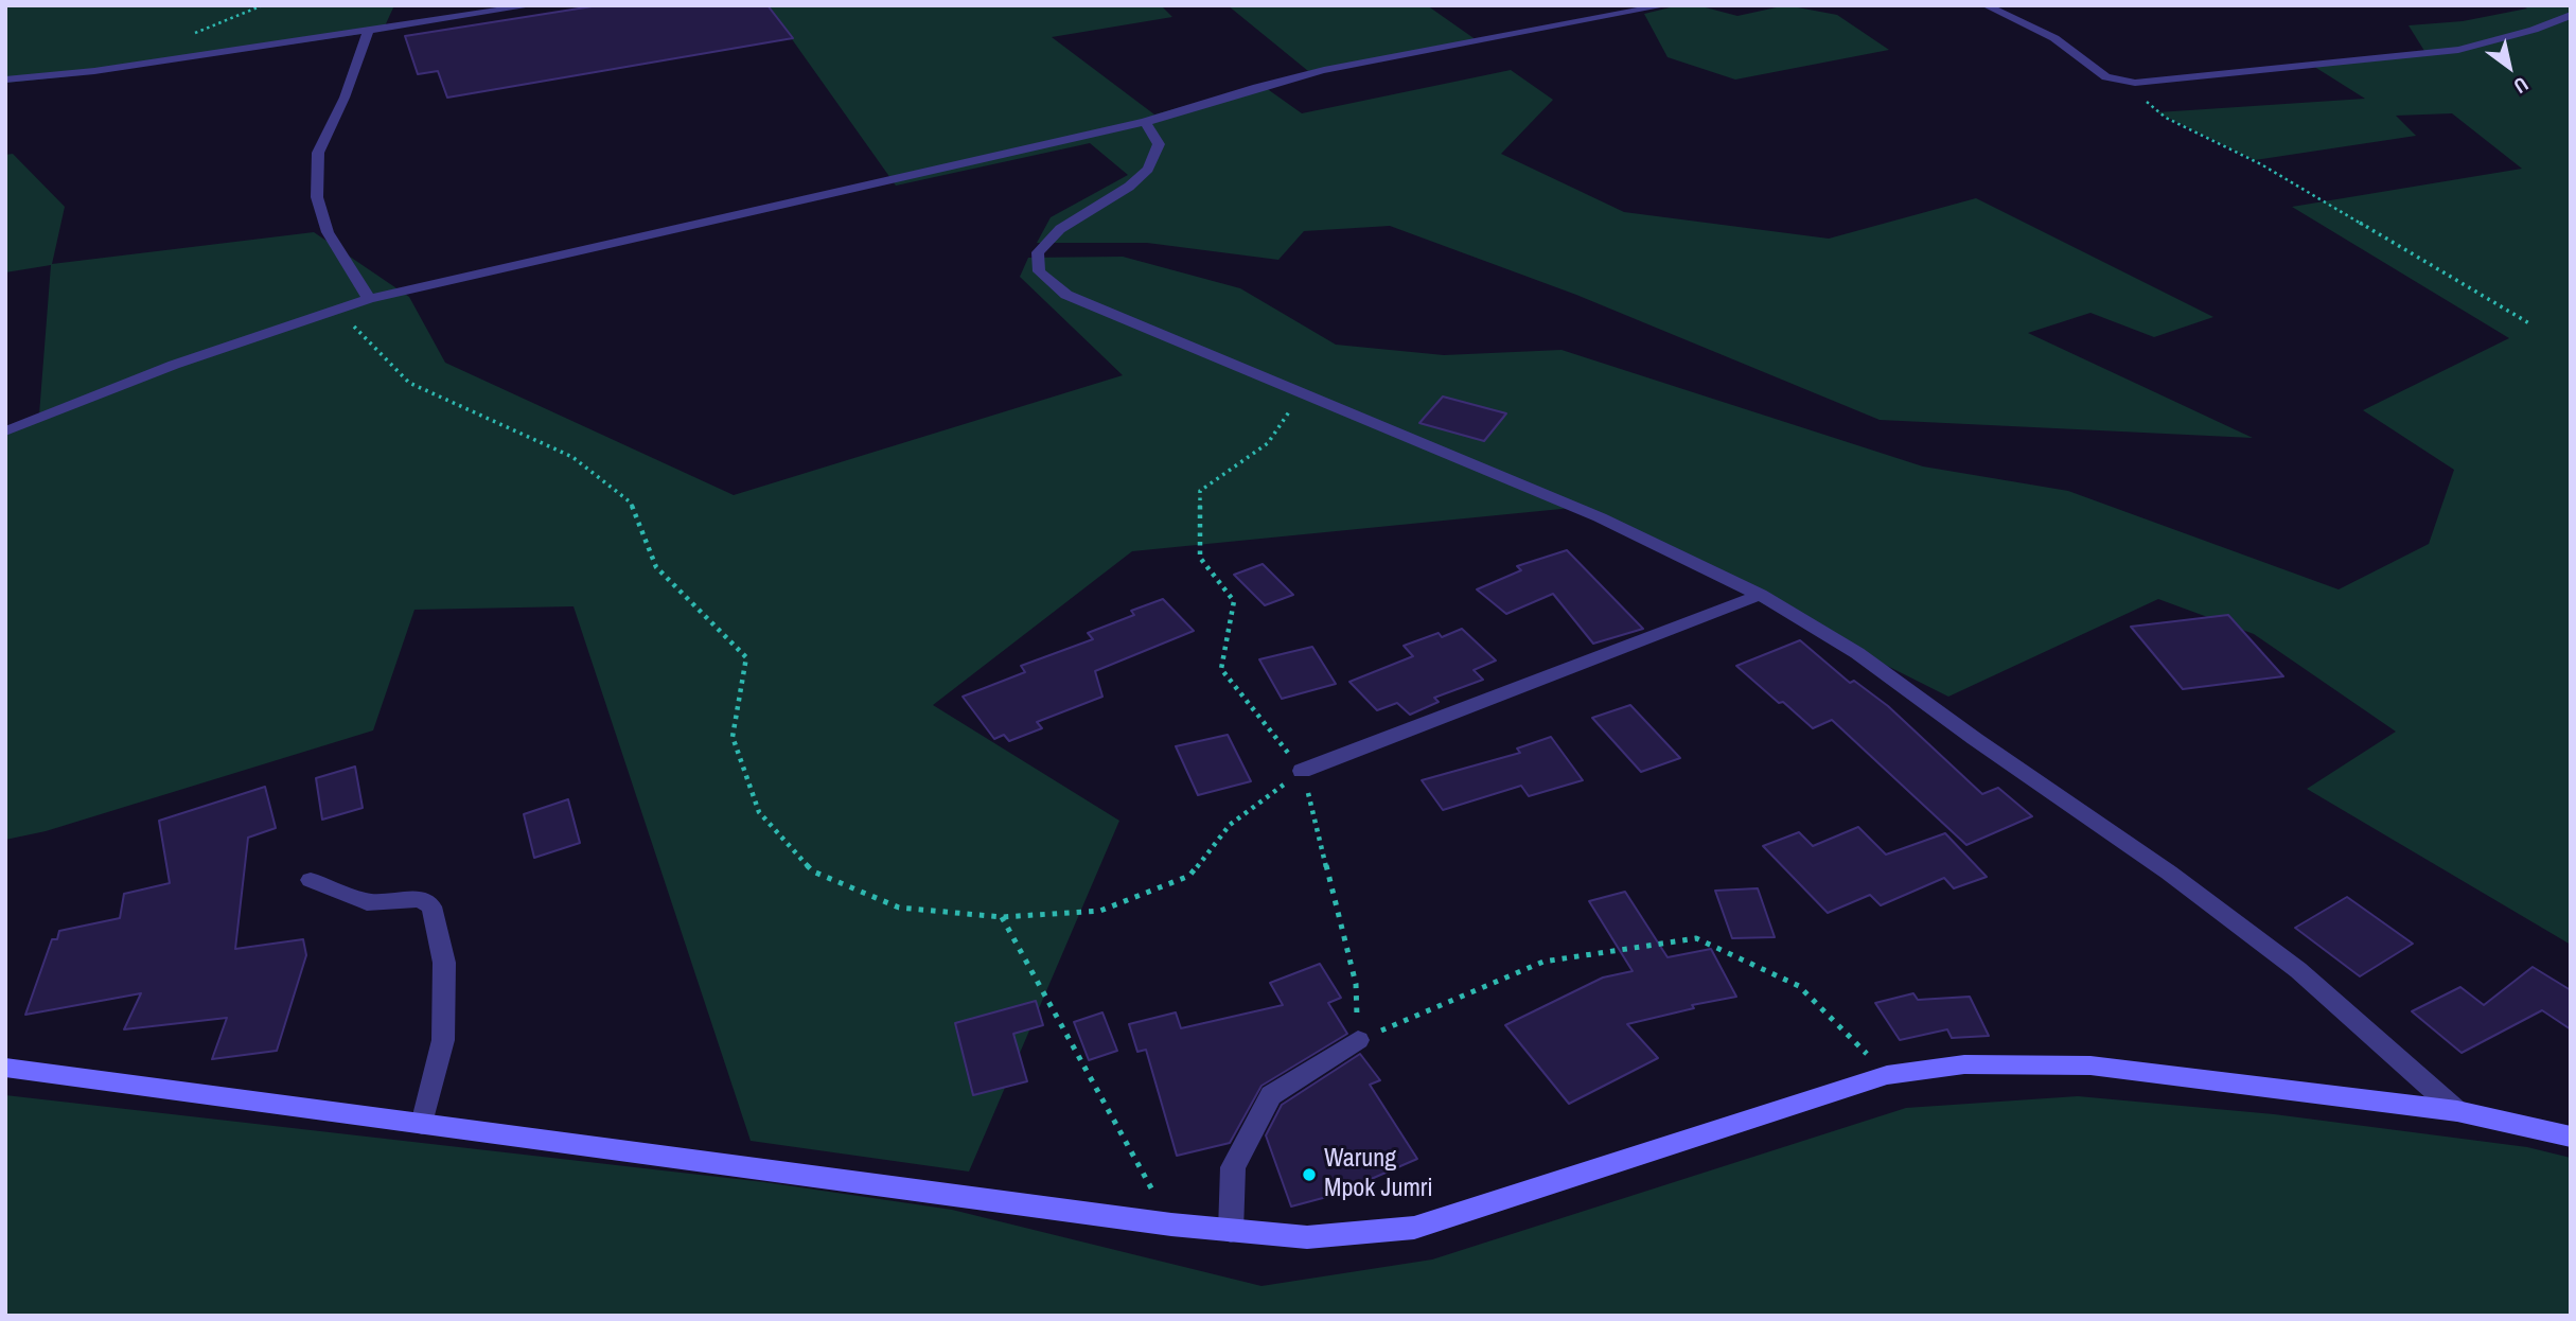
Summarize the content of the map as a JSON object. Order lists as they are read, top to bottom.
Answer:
{
  "places": ["Warung Mpok Jumri"],
  "north": "bottom right"
}
